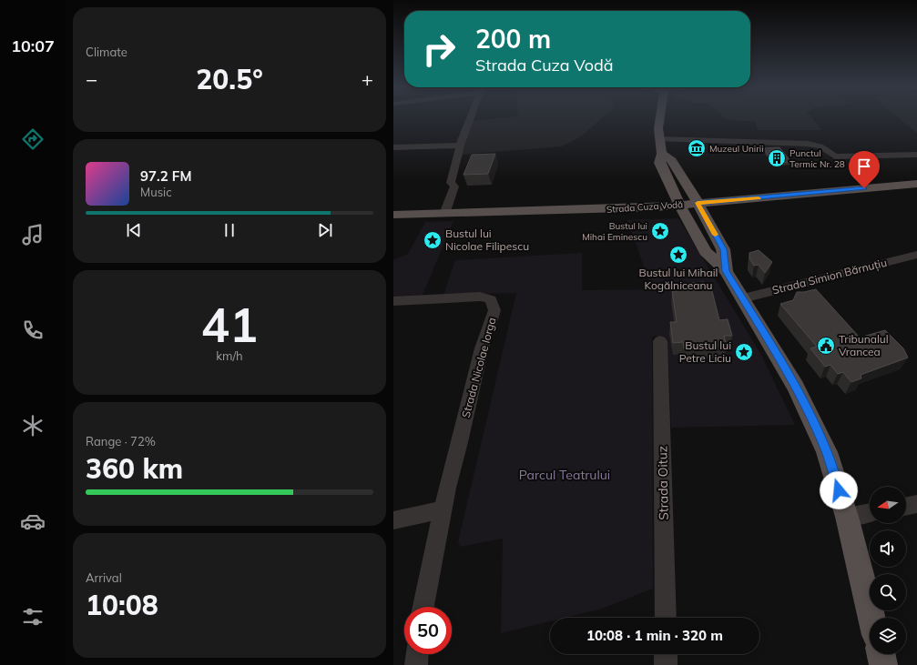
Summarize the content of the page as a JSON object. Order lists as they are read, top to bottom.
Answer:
{
  "streets": {
    "main road": ["Strada Cuza Vodă"],
    "street": ["Strada Simion Bărnuțiu", "Strada Nicolae Iorga", "Strada Oituz"]
  },
  "parks": ["Parcul Teatrului"],
  "places": {
    "museum": ["Muzeul Unirii"],
    "building": ["Punctul Termic Nr. 28"],
    "place": [
      "Bustul lui Mihai Eminescu",
      "Bustul lui Nicolae Filipescu",
      "Bustul lui Mihail Kogălniceanu",
      "Bustul lui Petre Liciu"
    ],
    "public building": ["Tribunalul Vrancea"]
  },
  "north": "left",
  "page": {
    "tabs": "10:07",
    "tile": [
      "Climate",
      ["41", "km/h"],
      ["Range · 72%", "360 km"],
      ["Arrival", "10:08"]
    ],
    "turn": ["200 m", "Strada Cuza Vodă"],
    "heat": ["−", "20.5°", "+"],
    "song": ["97.2 FM", "Music"],
    "limit": "50",
    "trip": "10:08 · 1 min · 320 m"
  }
}
